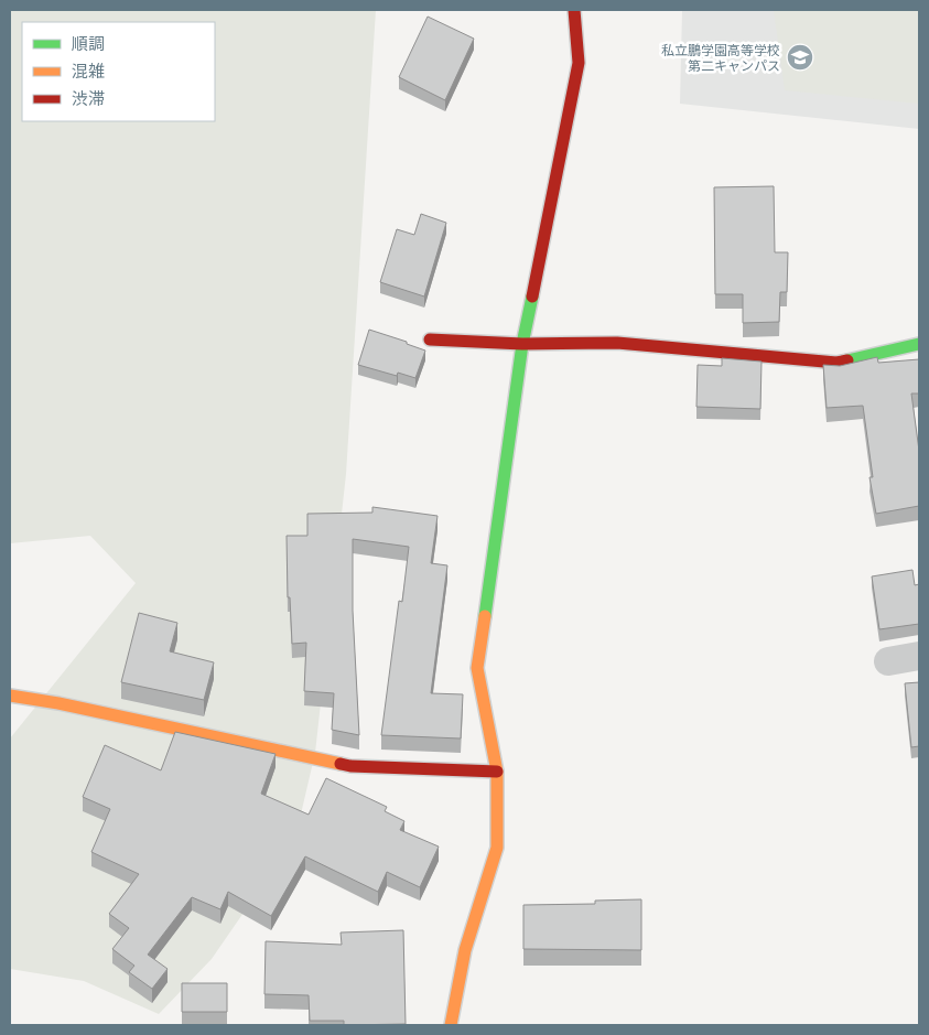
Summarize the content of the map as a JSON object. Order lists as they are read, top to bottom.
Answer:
{
  "places": {
    "school or university": ["私立鵬学園高等学校 第二キャンパス"]
  },
  "legend": ["順調", "混雑", "渋滞"]
}
